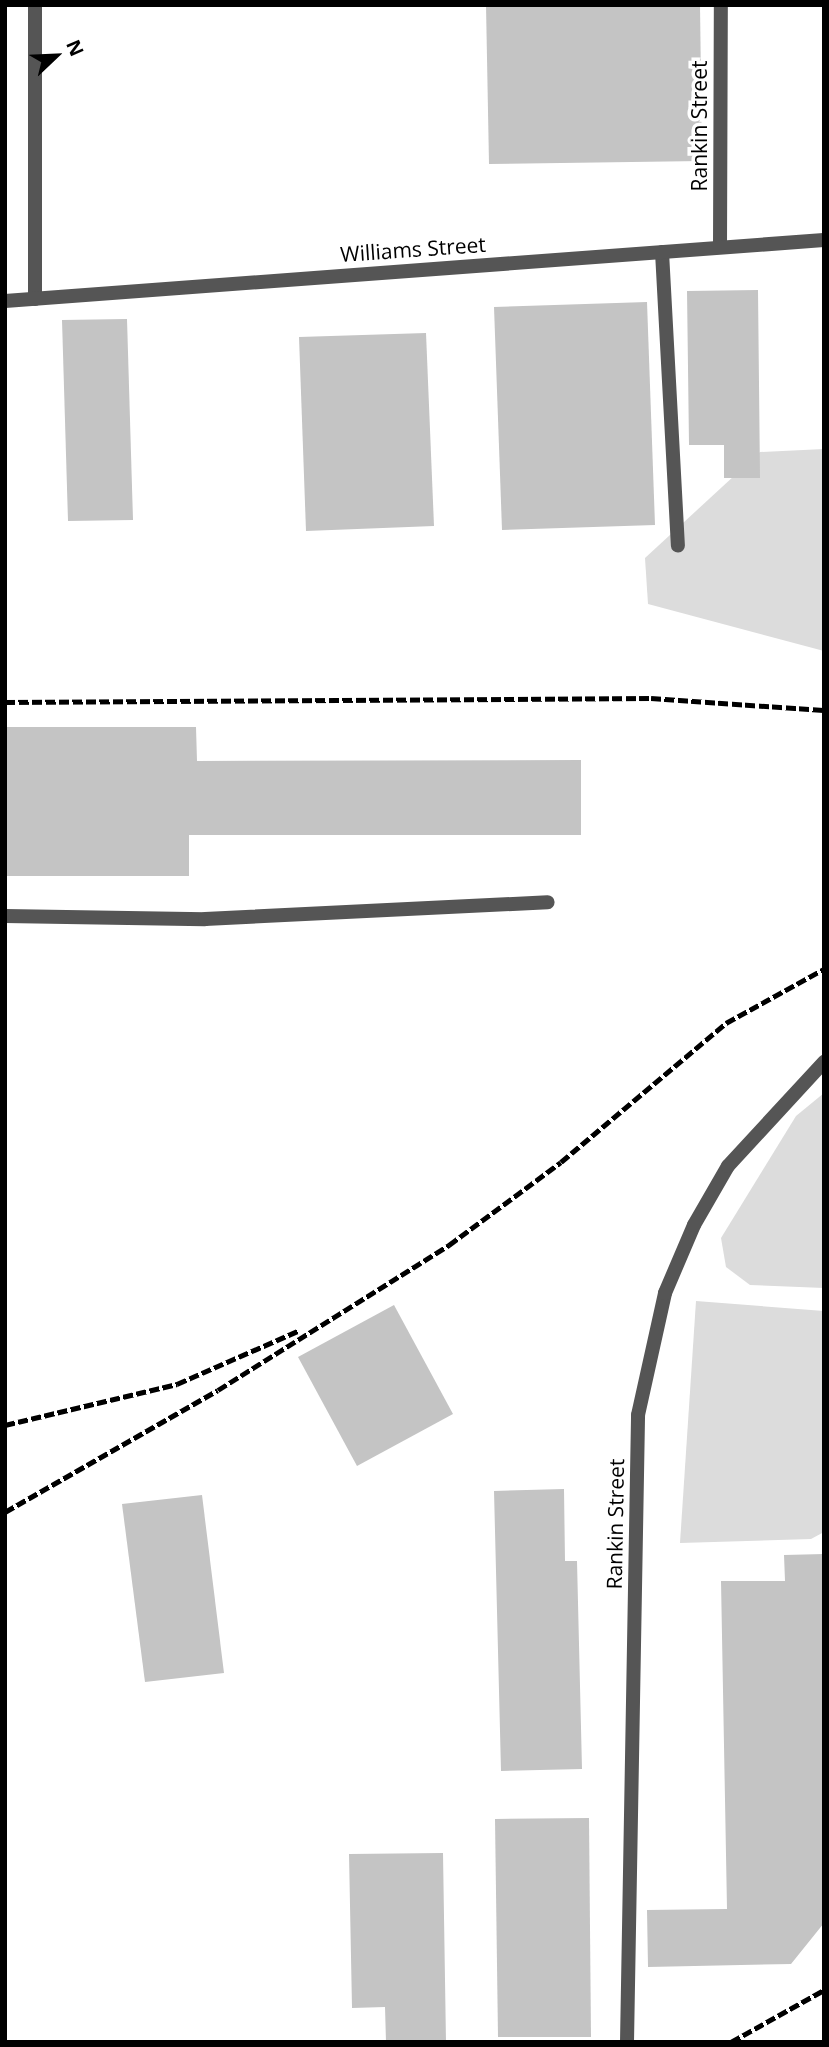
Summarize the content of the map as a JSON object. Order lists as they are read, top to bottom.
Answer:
{
  "streets": {
    "street": ["Rankin Street", "Williams Street"]
  },
  "crossings": [
    ["Rankin Street", "Williams Street"]
  ],
  "north": "top right"
}
